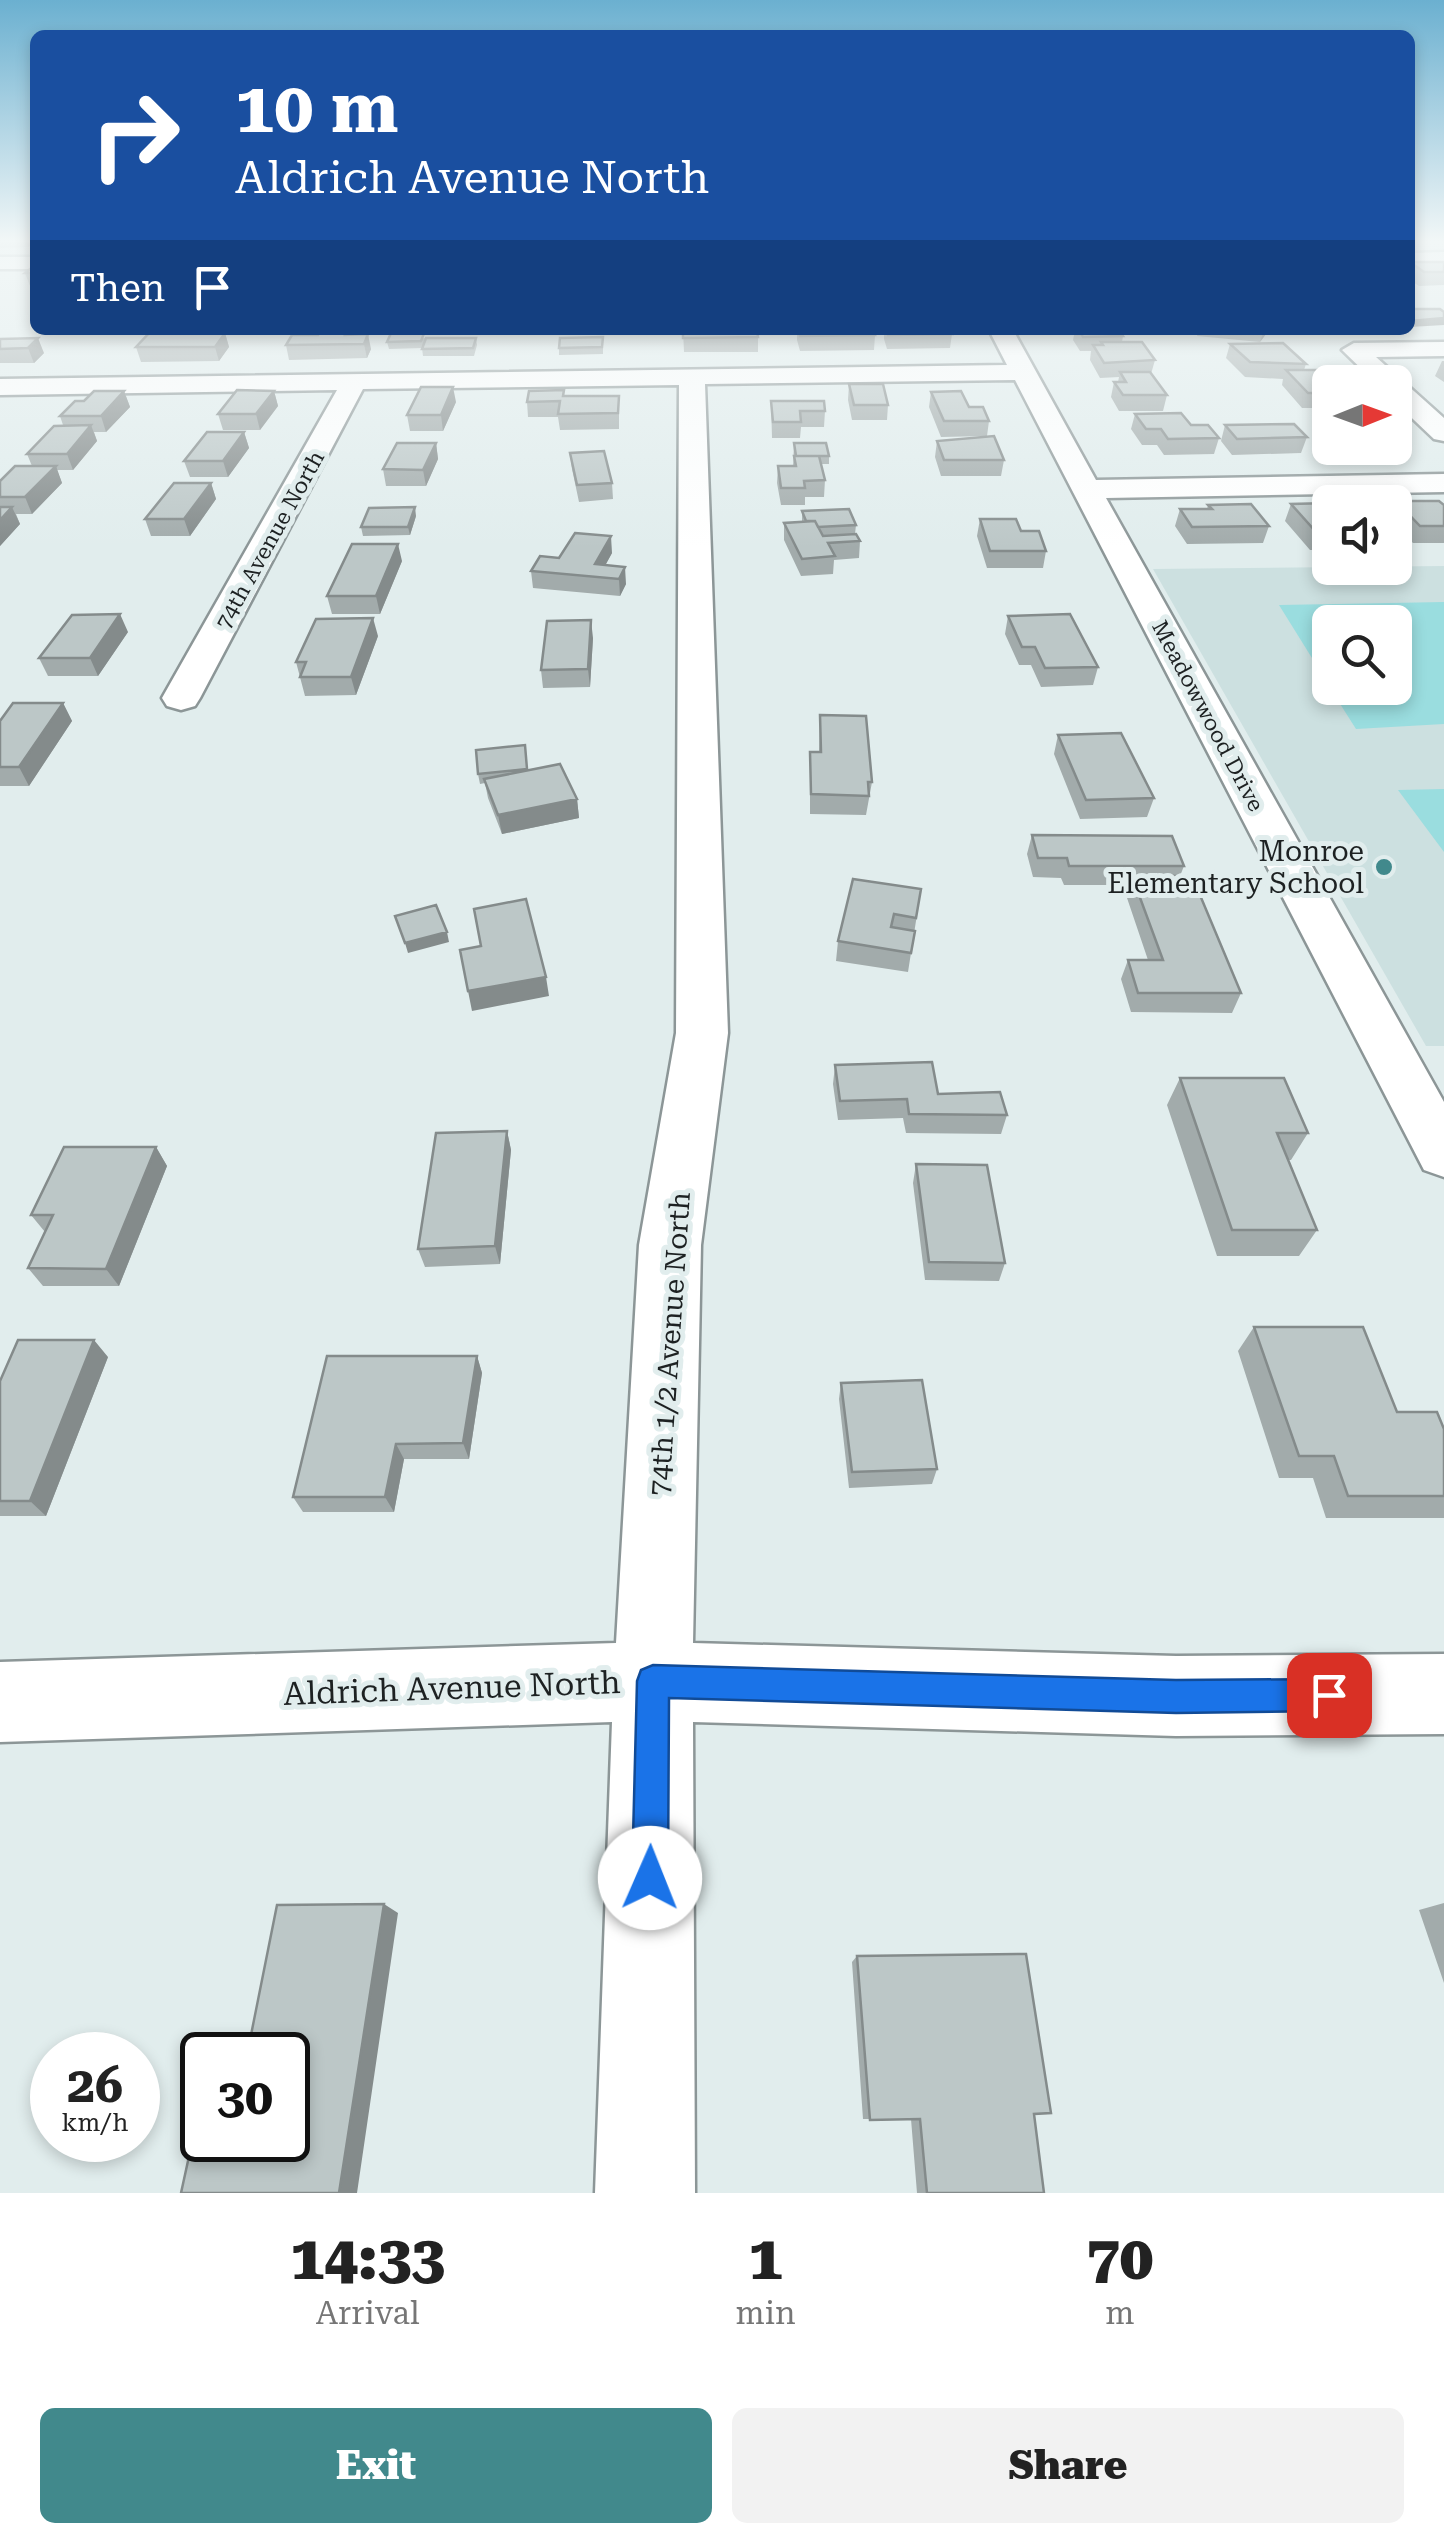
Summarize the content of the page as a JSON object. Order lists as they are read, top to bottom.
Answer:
{
  "streets": {
    "street": [
      "74th Avenue North",
      "Meadowwood Drive",
      "74th 1/2 Avenue North",
      "Aldrich Avenue North"
    ]
  },
  "crossings": [
    ["74th 1/2 Avenue North", "Aldrich Avenue North"]
  ],
  "places": ["Monroe Elementary School"],
  "north": "right",
  "page": {
    "turn": ["10 m", "Aldrich Avenue North"],
    "then": "Then",
    "speed": "26 km/h",
    "limit": "30",
    "eta": [
      "14:33",
      "Arrival",
      "1",
      "min",
      "70",
      "m"
    ],
    "buttons": ["Exit", "Share"]
  }
}
